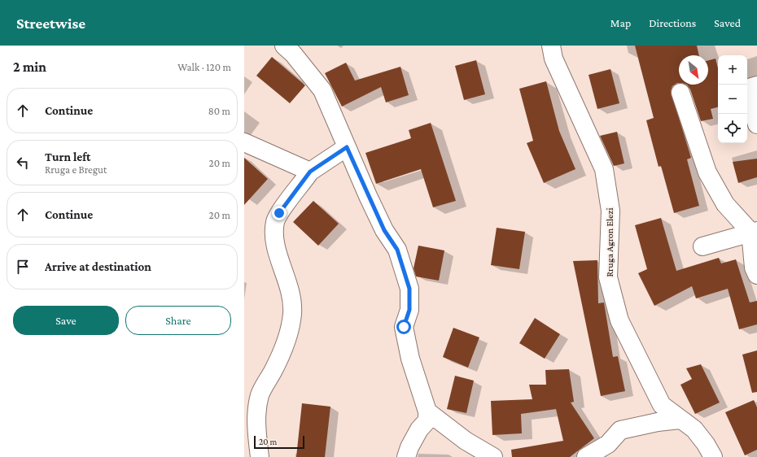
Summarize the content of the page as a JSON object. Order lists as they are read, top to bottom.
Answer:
{
  "streets": {
    "lane": ["Rruga Agron Elezi"]
  },
  "scale_bar": "20 m",
  "north": "bottom right",
  "page": {
    "header": "Streetwise",
    "nav": ["Map", "Directions", "Saved"],
    "heading": ["2 min", "Walk · 120 m"],
    "map_buttons": ["+", "−"],
    "list": [
      ["Continue", "80 m"],
      ["Turn left", "Rruga e Bregut", "20 m"],
      ["Continue", "20 m"],
      "Arrive at destination"
    ],
    "buttons": ["Save", "Share"],
    "scale": "20 m"
  }
}
